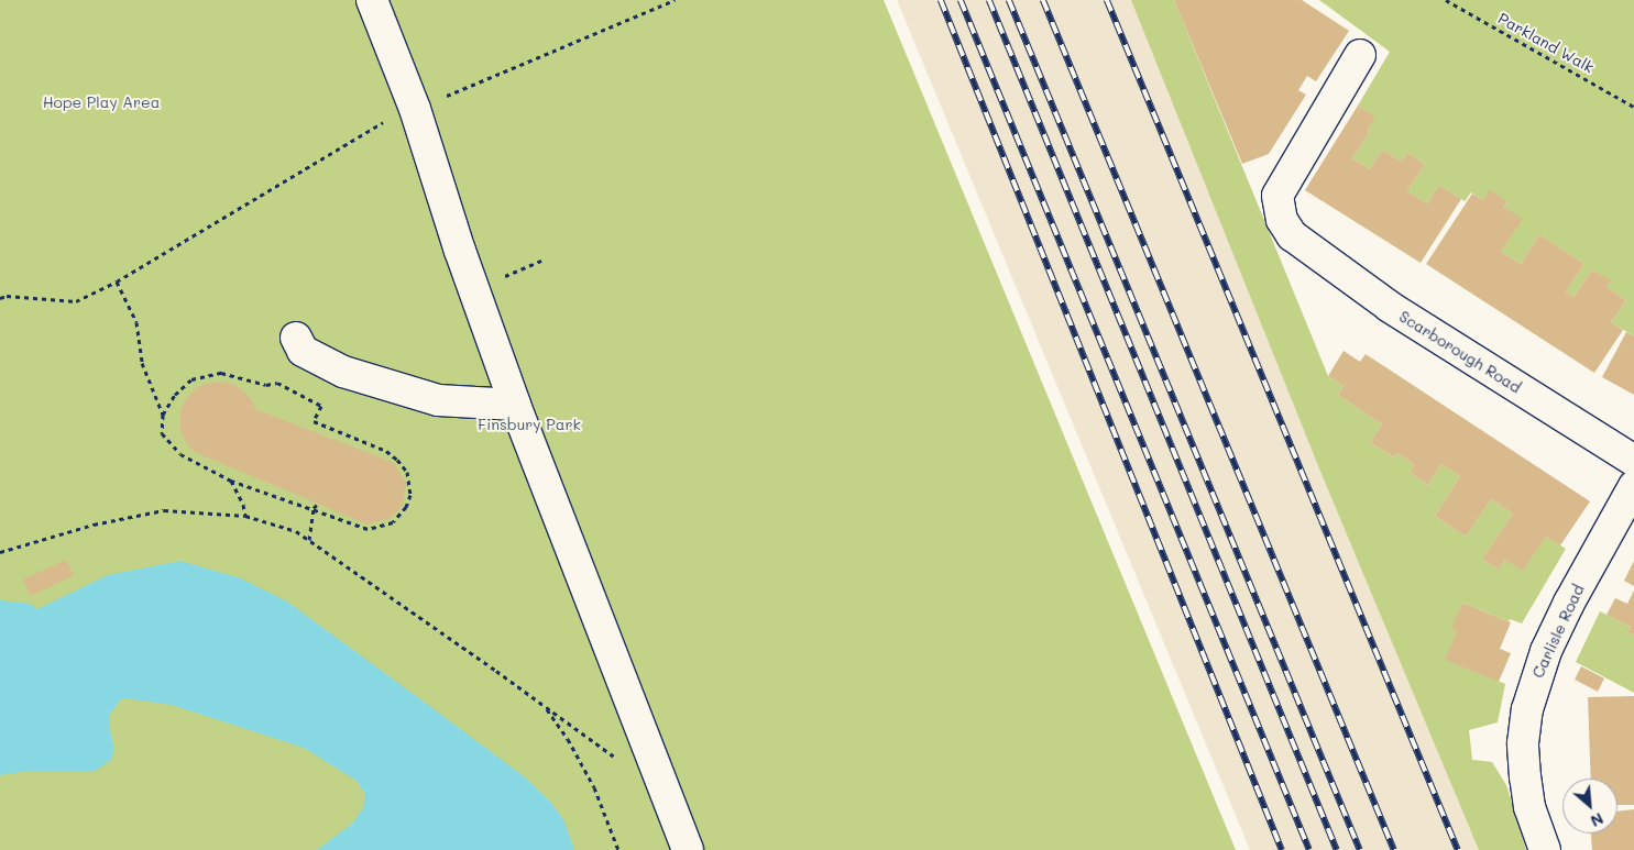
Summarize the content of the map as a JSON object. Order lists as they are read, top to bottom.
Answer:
{
  "streets": {
    "street": ["Scarborough Road", "Carlisle Road"],
    "path": ["Parkland Walk"]
  },
  "parks": ["Hope Play Area", "Finsbury Park"],
  "north": "bottom right"
}
